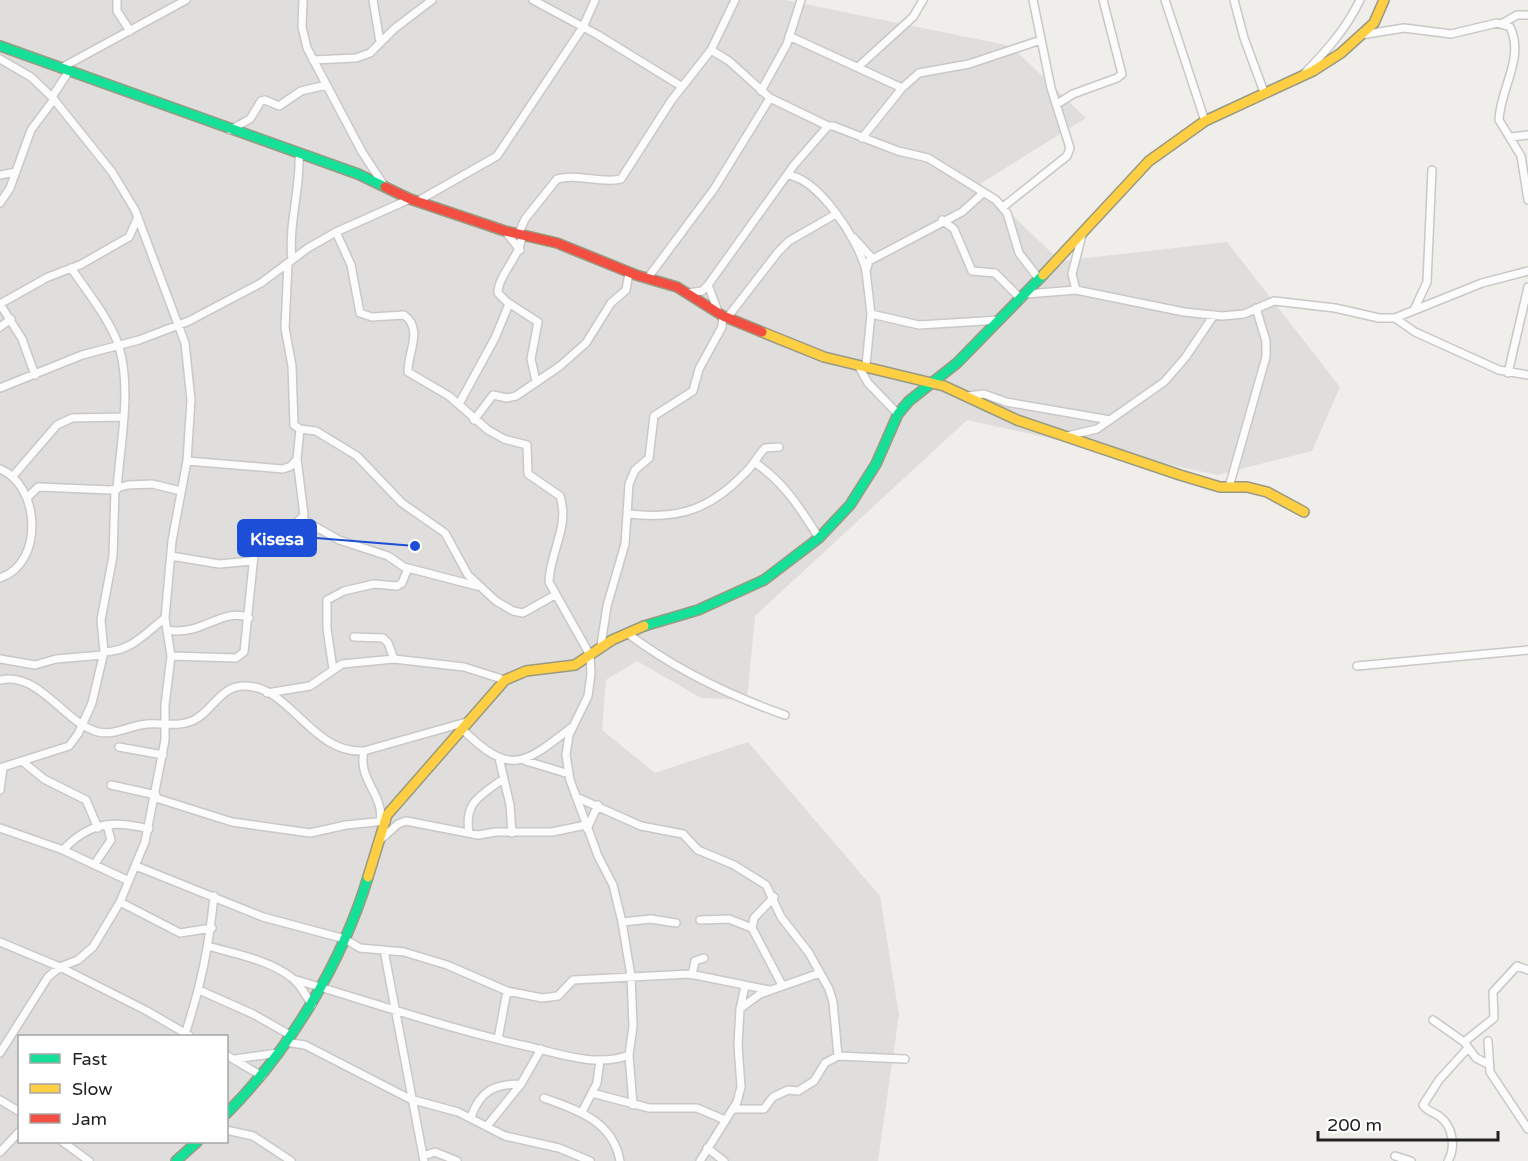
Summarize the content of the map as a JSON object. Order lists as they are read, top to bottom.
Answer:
{
  "places": ["Kisesa"],
  "legend": ["Fast", "Slow", "Jam"],
  "scale_bar": "200 m"
}
